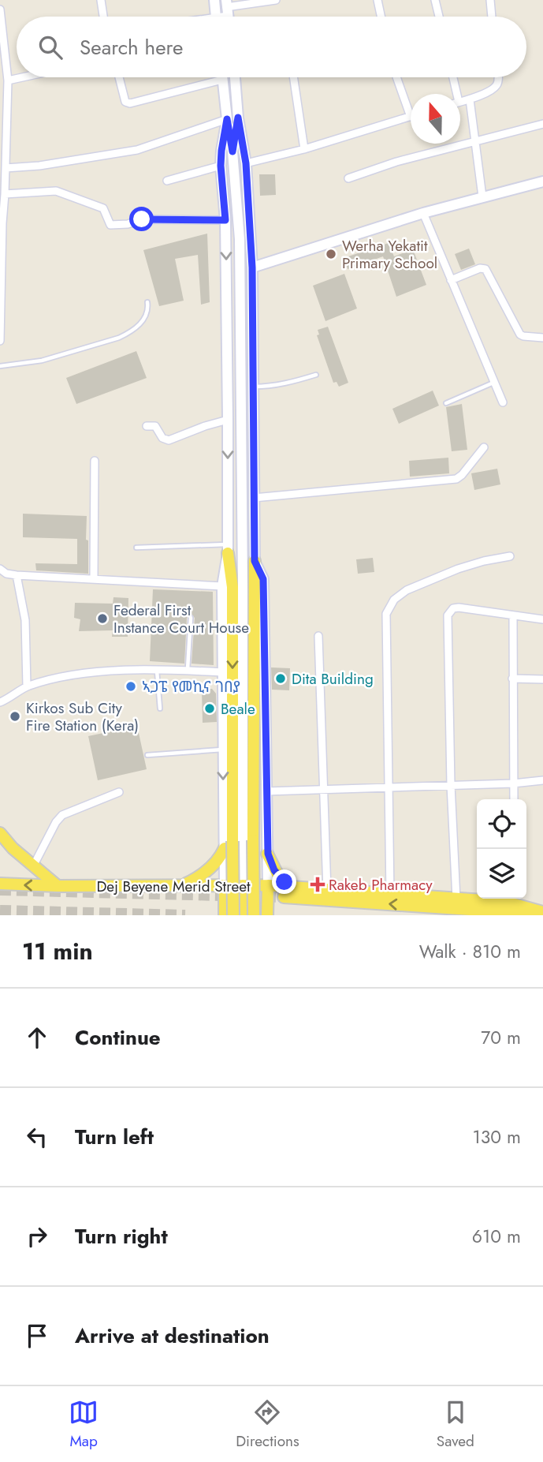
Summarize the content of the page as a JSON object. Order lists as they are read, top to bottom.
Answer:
{
  "streets": {
    "main road": ["Dej Beyene Merid Street"]
  },
  "places": {
    "other": [
      "Werha Yekatit Primary School",
      "Federal First Instance Court House",
      "Dita Building",
      "ኣጋፔ የመኪና ገበያ",
      "Beale",
      "Kirkos Sub City Fire Station (Kera)"
    ],
    "health": ["Rakeb Pharmacy"]
  },
  "north": "top",
  "page": {
    "search": "Search here",
    "heading": ["11 min", "Walk · 810 m"],
    "list": [
      ["Continue", "70 m"],
      ["Turn left", "130 m"],
      ["Turn right", "610 m"],
      "Arrive at destination"
    ],
    "nav": ["Map", "Directions", "Saved"]
  }
}
